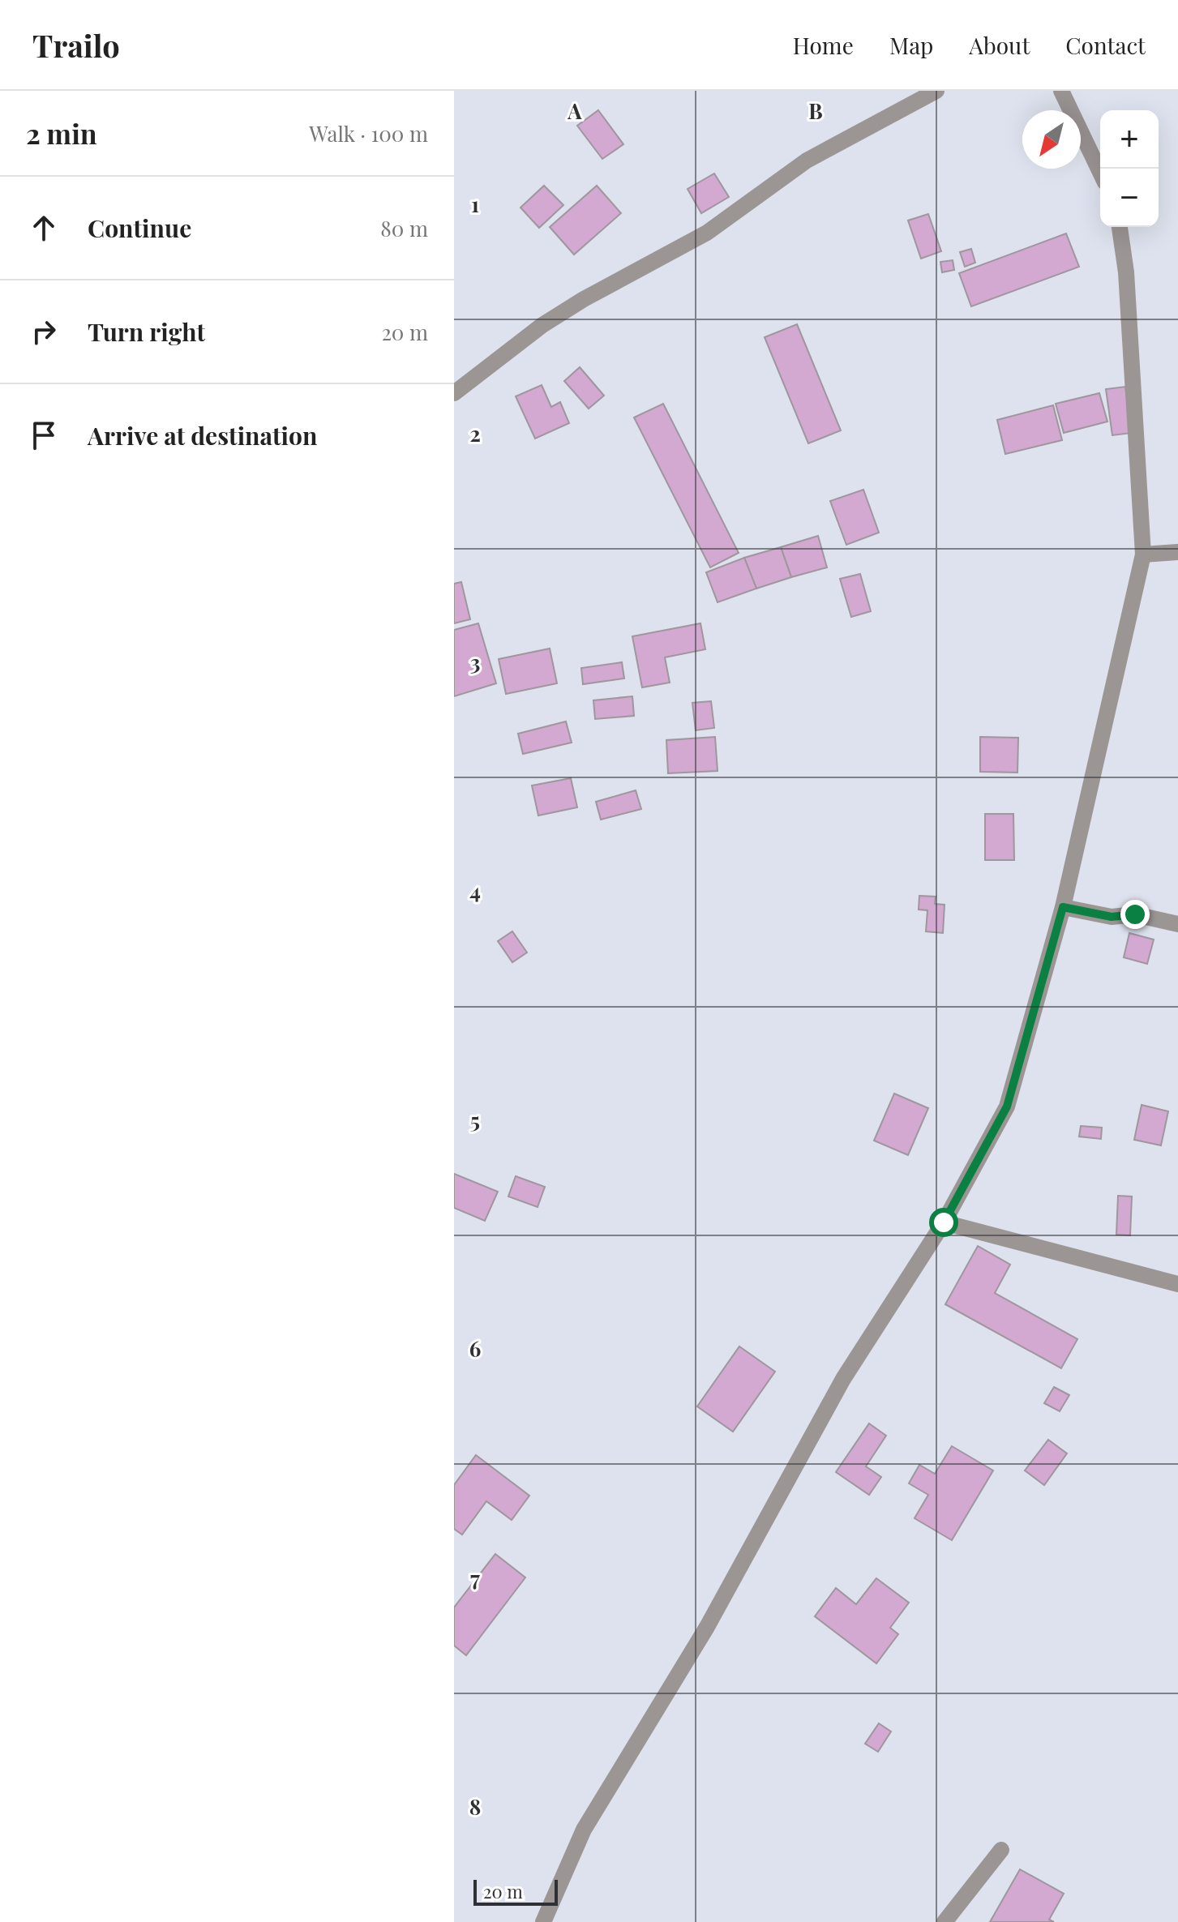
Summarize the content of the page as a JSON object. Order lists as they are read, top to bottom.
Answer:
{
  "scale_bar": "20 m",
  "north": "bottom left",
  "page": {
    "header": "Trailo",
    "nav": [
      "Home",
      "Map",
      "About",
      "Contact"
    ],
    "heading": ["2 min", "Walk · 100 m"],
    "map_buttons": ["+", "−"],
    "list": [
      ["Continue", "80 m"],
      ["Turn right", "20 m"],
      "Arrive at destination"
    ],
    "scale": "20 m"
  },
  "grid": {
    "columns": ["A", "B"],
    "rows": [
      "1",
      "2",
      "3",
      "4",
      "5",
      "6",
      "7",
      "8"
    ]
  }
}
